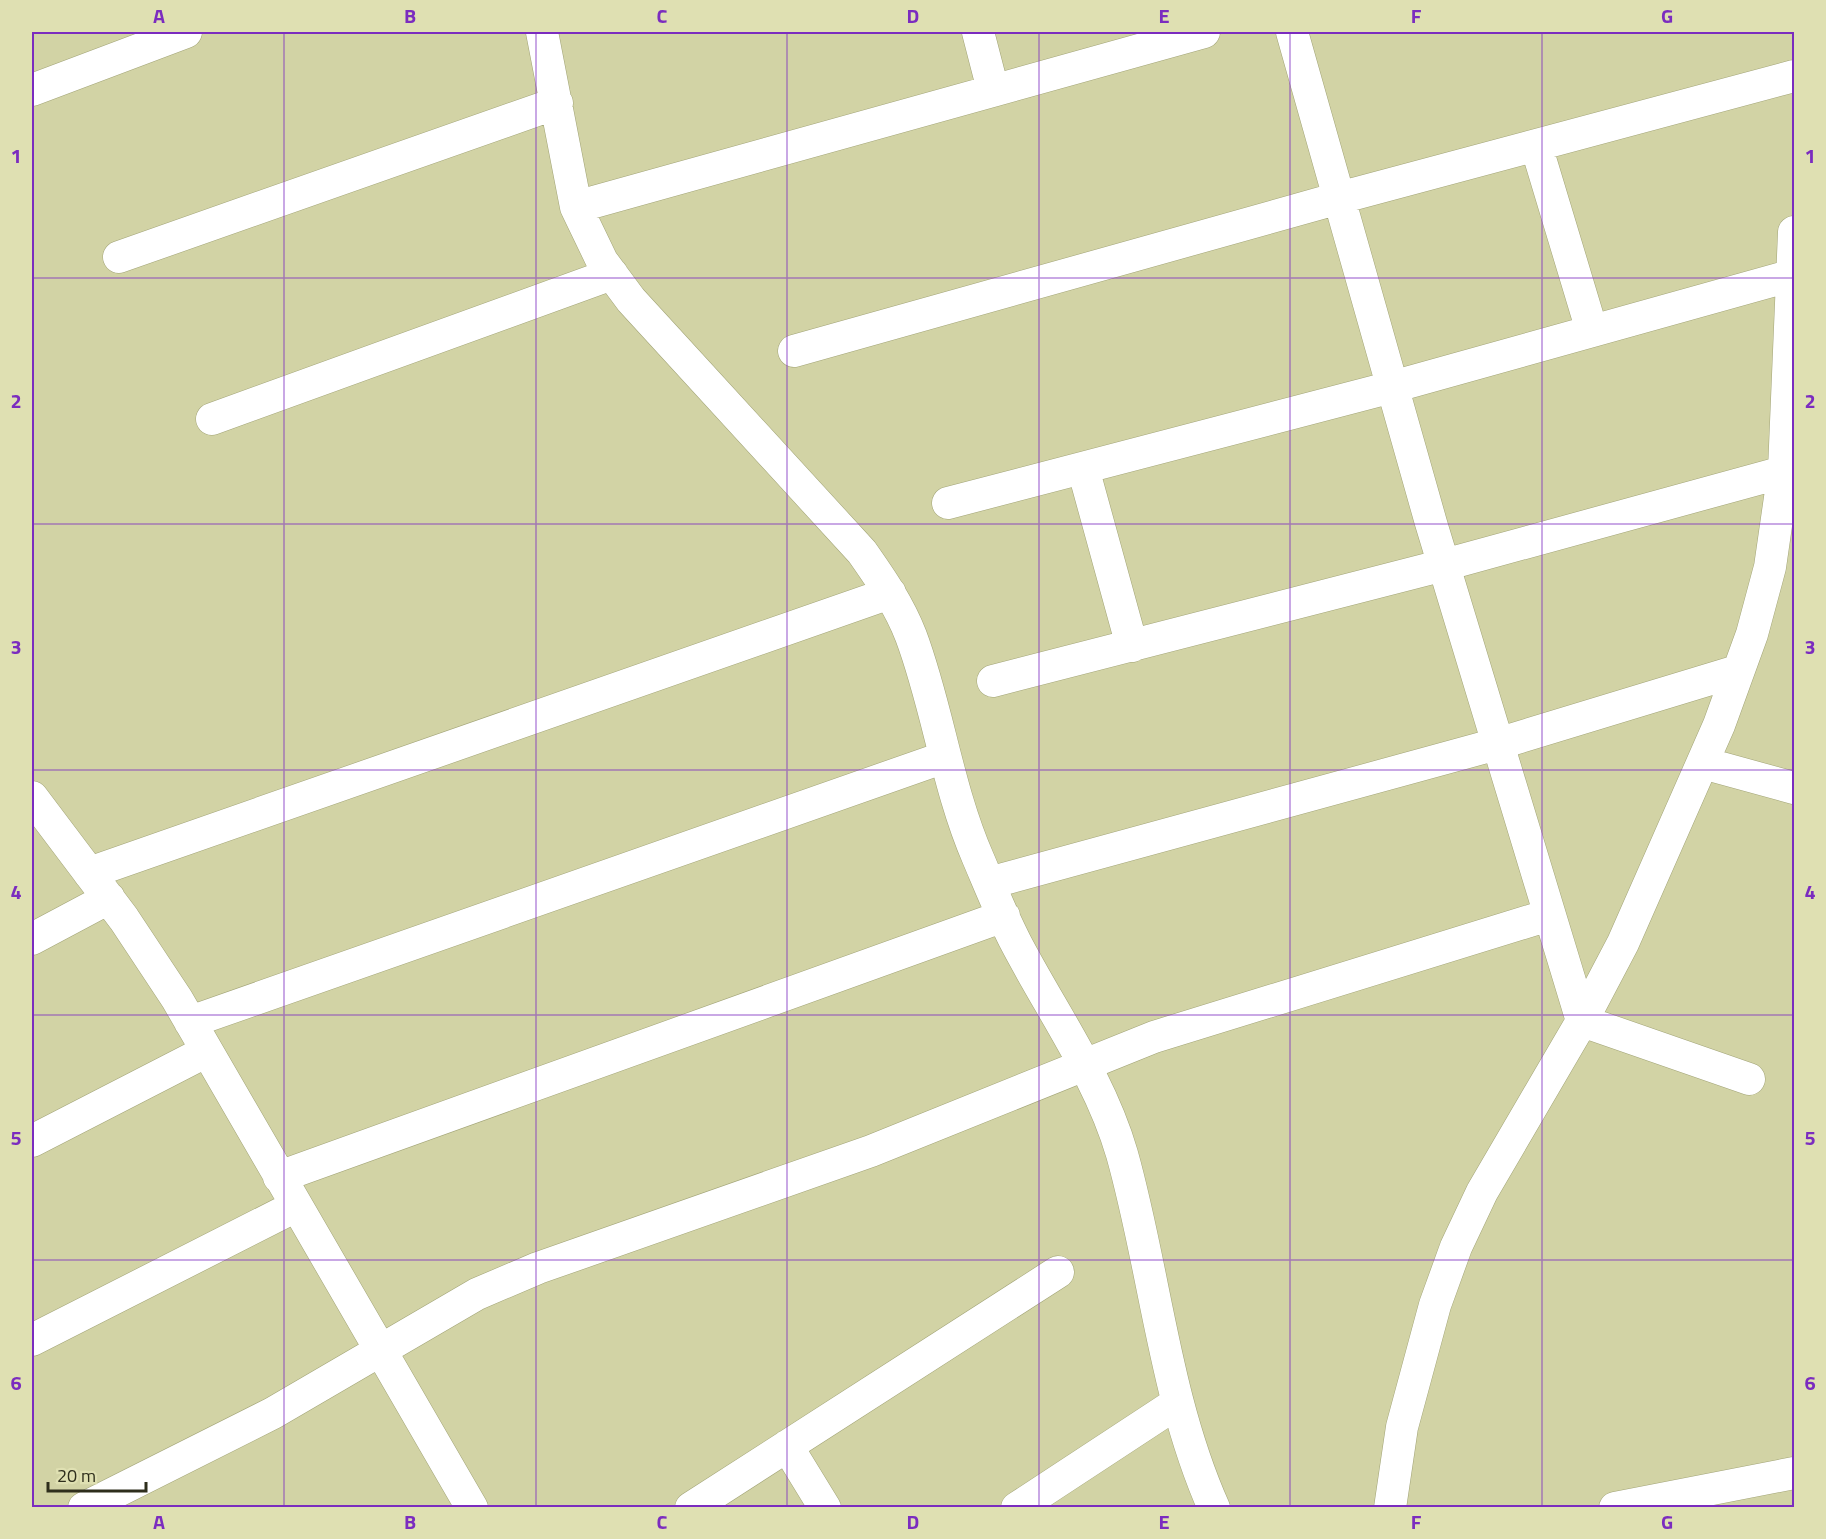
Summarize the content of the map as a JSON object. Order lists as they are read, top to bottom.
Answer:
{
  "scale_bar": "20 m",
  "grid": {
    "columns": [
      "A",
      "B",
      "C",
      "D",
      "E",
      "F",
      "G"
    ],
    "rows": [
      "1",
      "2",
      "3",
      "4",
      "5",
      "6"
    ]
  }
}
